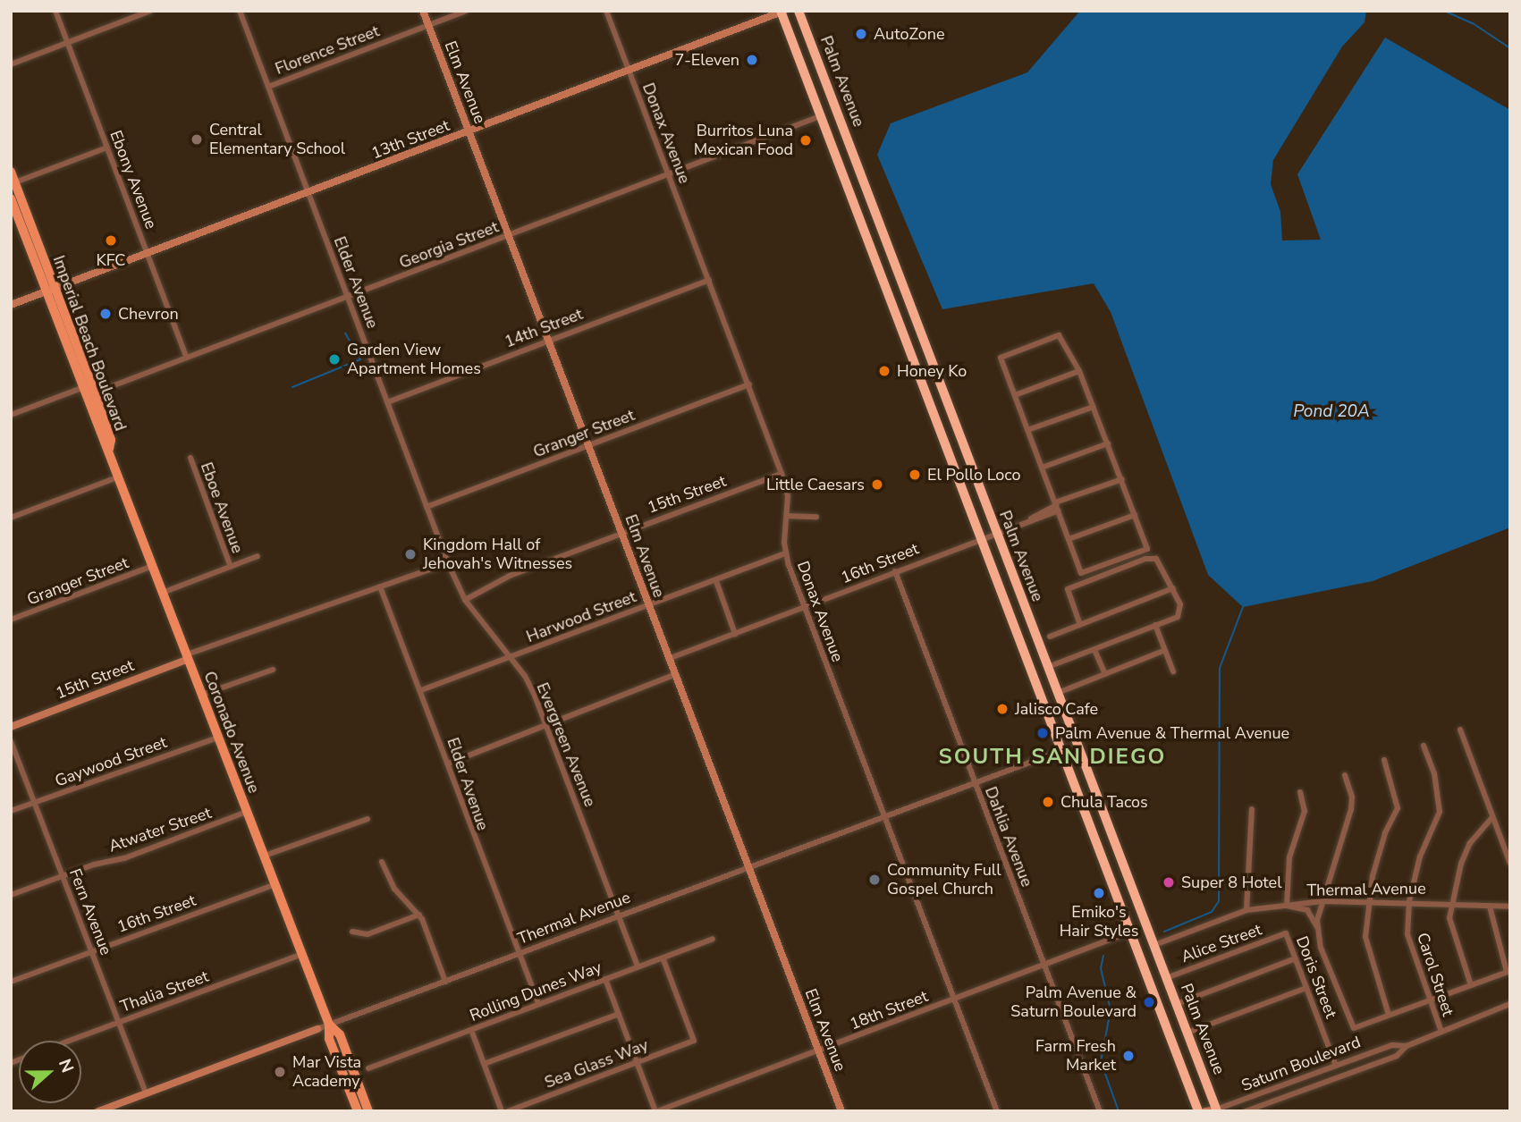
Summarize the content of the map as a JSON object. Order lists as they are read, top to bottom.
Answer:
{
  "streets": {
    "highway": ["Palm Avenue"],
    "main road": ["Imperial Beach Boulevard", "Coronado Avenue"],
    "street": [
      "Florence Street",
      "Elm Avenue",
      "Donax Avenue",
      "13th Street",
      "Ebony Avenue",
      "Georgia Street",
      "Elder Avenue",
      "14th Street",
      "Granger Street",
      "15th Street",
      "Eboe Avenue",
      "16th Street",
      "Harwood Street",
      "Evergreen Avenue",
      "Gaywood Street",
      "Atwater Street",
      "Dahlia Avenue",
      "Thermal Avenue",
      "Fern Avenue",
      "Alice Street",
      "Carol Street",
      "Doris Street",
      "Thalia Street",
      "Rolling Dunes Way",
      "18th Street",
      "Sea Glass Way",
      "Saturn Boulevard"
    ]
  },
  "crossings": [
    ["Florence Street", "Elm Avenue"],
    ["Florence Street", "Elder Avenue"],
    ["Palm Avenue", "13th Street"],
    ["Palm Avenue", "Georgia Street"],
    ["Palm Avenue", "16th Street"],
    ["Palm Avenue", "Thermal Avenue"],
    ["Palm Avenue", "Alice Street"],
    ["Palm Avenue", "18th Street"],
    ["Palm Avenue", "Saturn Boulevard"],
    ["Elm Avenue", "13th Street"],
    ["Elm Avenue", "Georgia Street"],
    ["Elm Avenue", "14th Street"],
    ["Elm Avenue", "Granger Street"],
    ["Elm Avenue", "15th Street"],
    ["Elm Avenue", "16th Street"],
    ["Elm Avenue", "Harwood Street"],
    ["Elm Avenue", "Thermal Avenue"],
    ["Elm Avenue", "18th Street"],
    ["Donax Avenue", "13th Street"],
    ["Donax Avenue", "Georgia Street"],
    ["Donax Avenue", "14th Street"],
    ["Donax Avenue", "Granger Street"],
    ["Donax Avenue", "15th Street"],
    ["Donax Avenue", "16th Street"],
    ["Donax Avenue", "Harwood Street"],
    ["Donax Avenue", "Thermal Avenue"],
    ["Donax Avenue", "18th Street"],
    ["13th Street", "Ebony Avenue"],
    ["13th Street", "Elder Avenue"],
    ["13th Street", "Imperial Beach Boulevard"],
    ["Ebony Avenue", "Georgia Street"],
    ["Georgia Street", "Elder Avenue"],
    ["Georgia Street", "Imperial Beach Boulevard"],
    ["Elder Avenue", "14th Street"],
    ["Elder Avenue", "Granger Street"],
    ["Elder Avenue", "15th Street"],
    ["Elder Avenue", "Harwood Street"],
    ["Elder Avenue", "Evergreen Avenue"],
    ["Elder Avenue", "Thermal Avenue"],
    ["Elder Avenue", "Rolling Dunes Way"],
    ["Imperial Beach Boulevard", "Coronado Avenue"],
    ["Granger Street", "Coronado Avenue"],
    ["15th Street", "Coronado Avenue"],
    ["15th Street", "Evergreen Avenue"],
    ["16th Street", "Coronado Avenue"],
    ["16th Street", "Dahlia Avenue"],
    ["16th Street", "Fern Avenue"],
    ["Harwood Street", "Evergreen Avenue"],
    ["Coronado Avenue", "Gaywood Street"],
    ["Coronado Avenue", "Atwater Street"],
    ["Coronado Avenue", "Thermal Avenue"],
    ["Coronado Avenue", "Thalia Street"],
    ["Evergreen Avenue", "Thermal Avenue"],
    ["Evergreen Avenue", "Rolling Dunes Way"],
    ["Gaywood Street", "Fern Avenue"],
    ["Atwater Street", "Fern Avenue"],
    ["Dahlia Avenue", "Thermal Avenue"],
    ["Dahlia Avenue", "18th Street"],
    ["Thermal Avenue", "Fern Avenue"],
    ["Thermal Avenue", "Carol Street"],
    ["Fern Avenue", "Thalia Street"],
    ["Alice Street", "Doris Street"],
    ["Carol Street", "Saturn Boulevard"],
    ["Doris Street", "Saturn Boulevard"],
    ["Rolling Dunes Way", "Sea Glass Way"]
  ],
  "districts": ["SOUTH SAN DIEGO"],
  "water": ["Pond 20A"],
  "places": [
    "AutoZone",
    "7-Eleven",
    "Central Elementary School",
    "Burritos Luna Mexican Food",
    "KFC",
    "Chevron",
    "Garden View Apartment Homes",
    "Honey Ko",
    "El Pollo Loco",
    "Little Caesars",
    "Kingdom Hall of Jehovah's Witnesses",
    "Jalisco Cafe",
    "Palm Avenue & Thermal Avenue",
    "Chula Tacos",
    "Community Full Gospel Church",
    "Super 8 Hotel",
    "Emiko's Hair Styles",
    "Palm Avenue & Saturn Boulevard",
    "Farm Fresh Market",
    "Mar Vista Academy"
  ],
  "north": "right"
}
